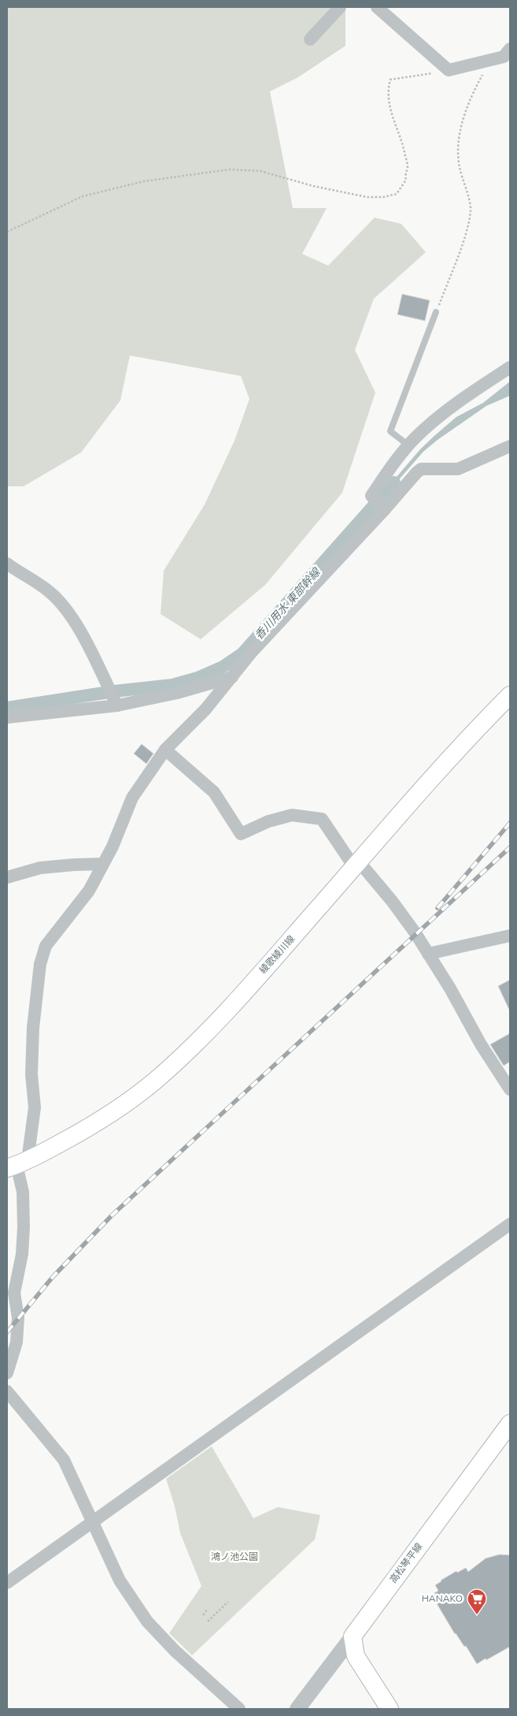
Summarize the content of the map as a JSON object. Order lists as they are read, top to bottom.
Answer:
{
  "streets": {
    "main road": ["綾歌綾川線", "高松琴平線"]
  },
  "water": ["香川用水 東部幹線"],
  "parks": ["鴻ノ池公園"],
  "places": {
    "supermarket": ["HANAKO"]
  }
}
